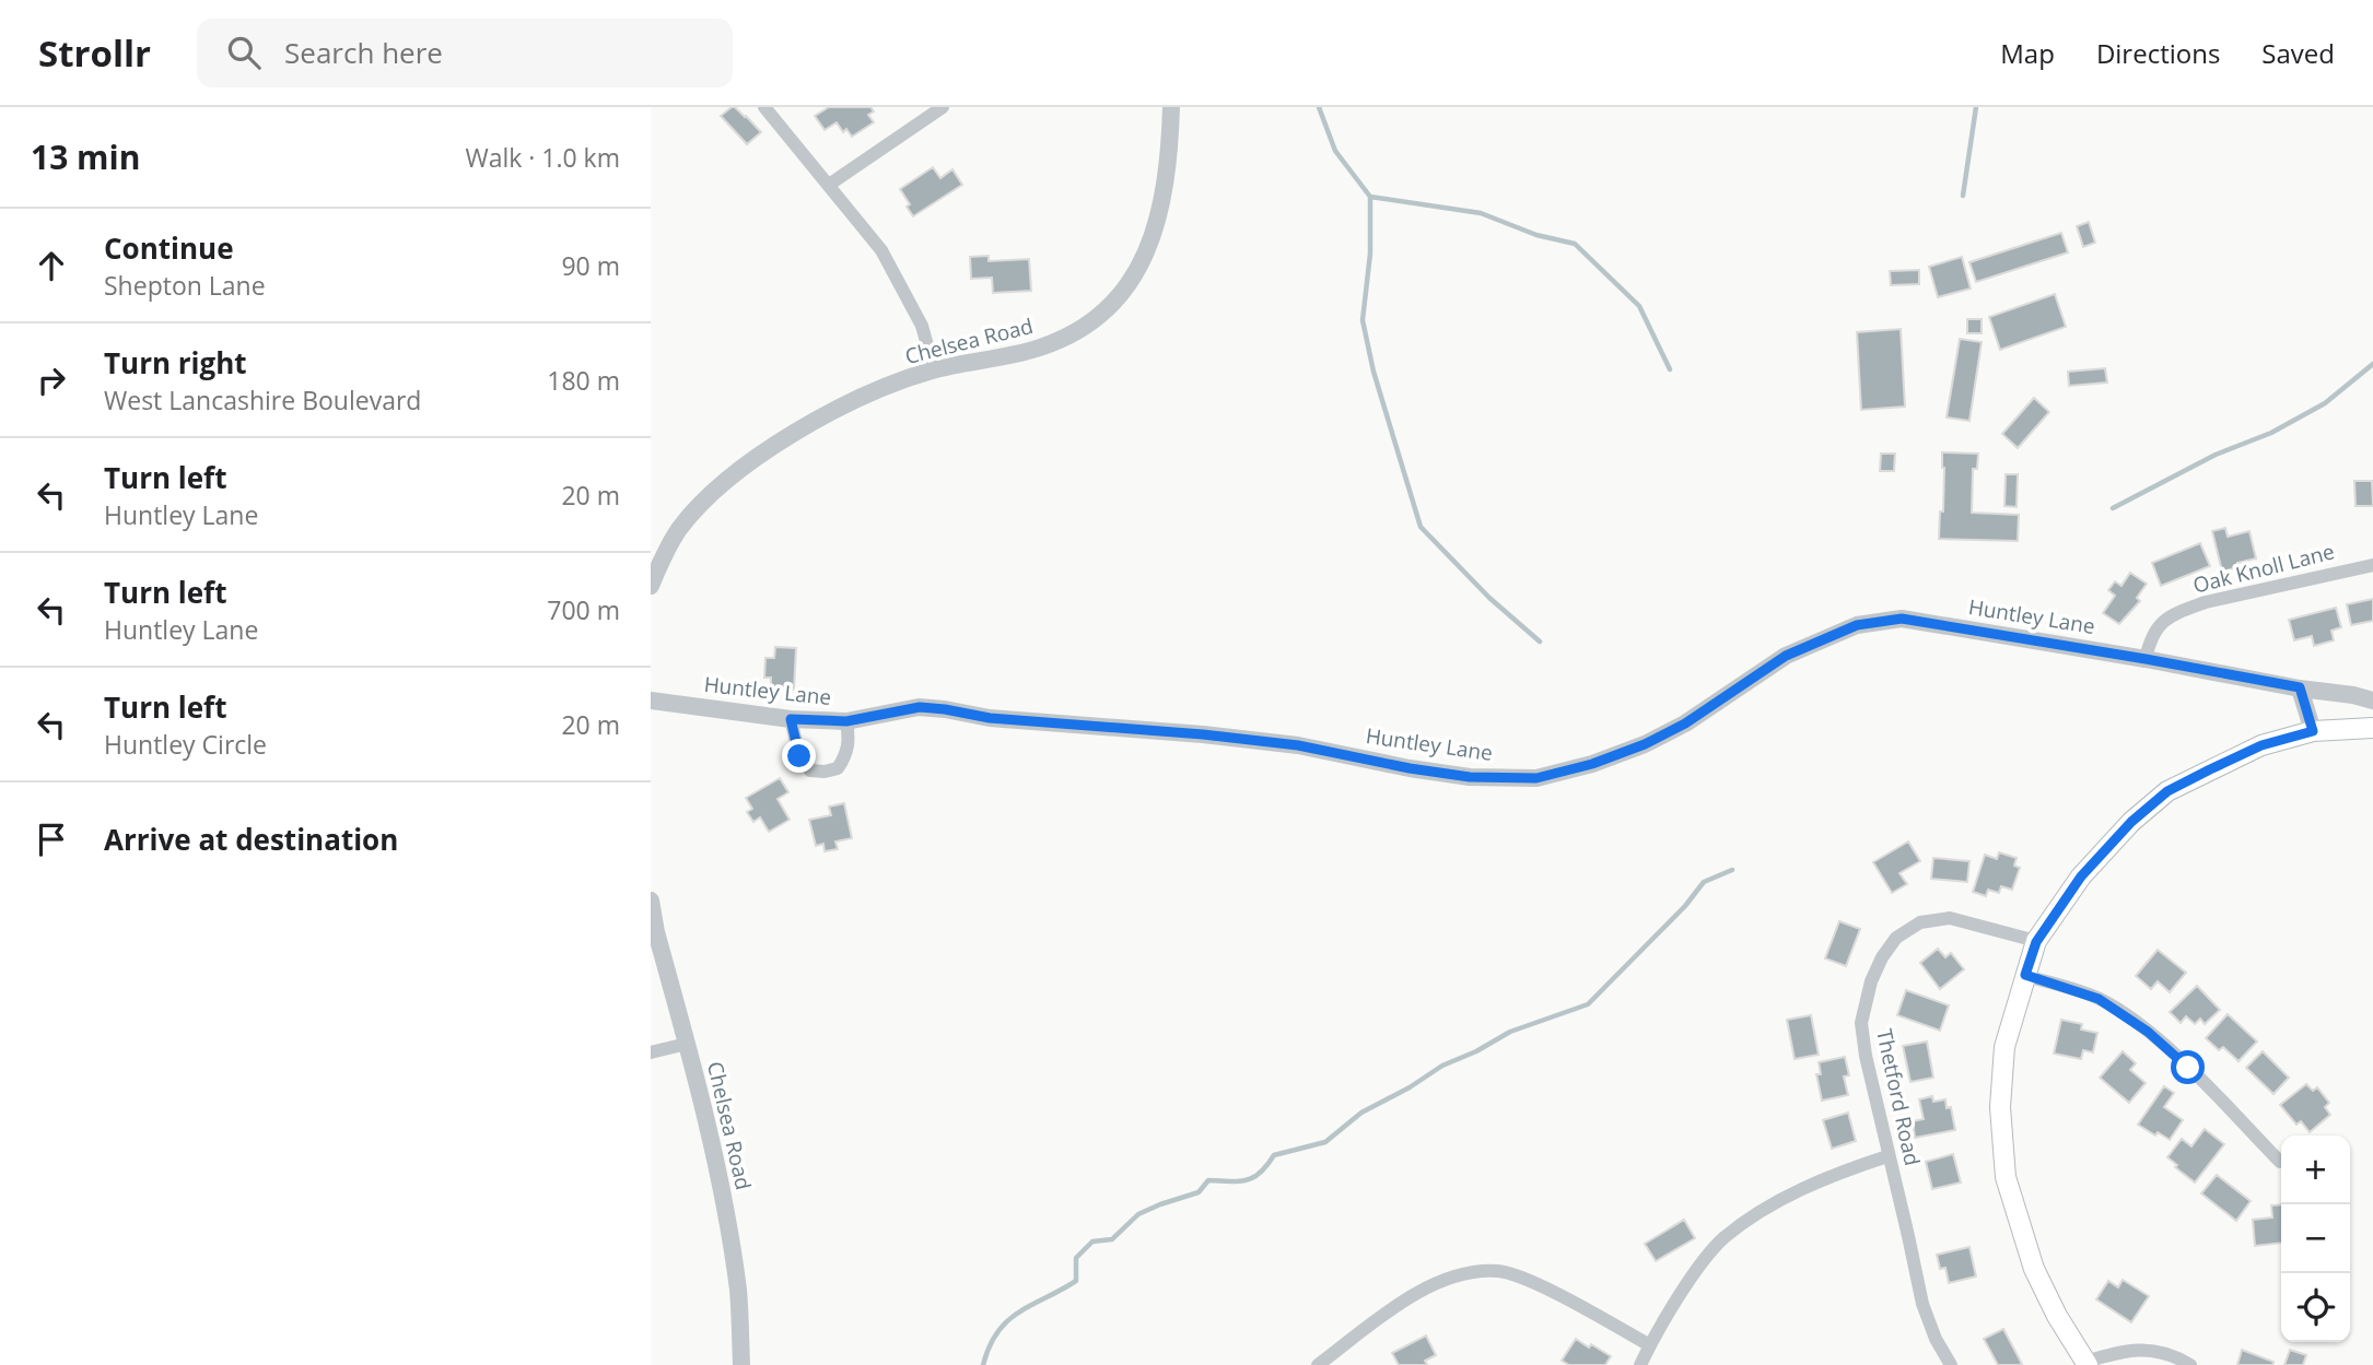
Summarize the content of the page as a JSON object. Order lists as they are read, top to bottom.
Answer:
{
  "streets": {
    "street": [
      "Chelsea Road",
      "Oak Knoll Lane",
      "Huntley Lane",
      "Thetford Road"
    ]
  },
  "crossings": [
    ["Oak Knoll Lane", "Huntley Lane"]
  ],
  "page": {
    "header": "Strollr",
    "search": "Search here",
    "nav": ["Map", "Directions", "Saved"],
    "heading": ["13 min", "Walk · 1.0 km"],
    "list": [
      ["Continue", "Shepton Lane", "90 m"],
      ["Turn right", "West Lancashire Boulevard", "180 m"],
      ["Turn left", "Huntley Lane", "20 m"],
      ["Turn left", "Huntley Lane", "700 m"],
      ["Turn left", "Huntley Circle", "20 m"],
      "Arrive at destination"
    ],
    "map_buttons": ["+", "−"]
  }
}
